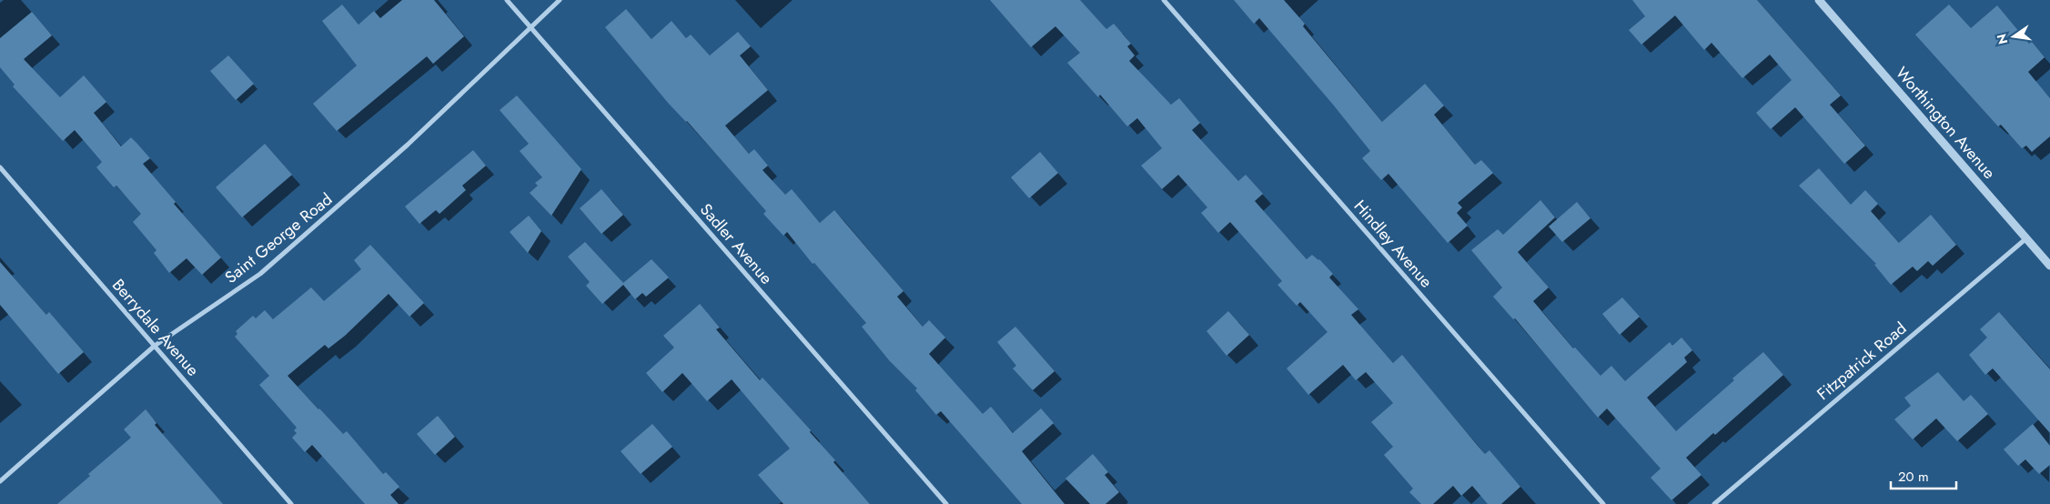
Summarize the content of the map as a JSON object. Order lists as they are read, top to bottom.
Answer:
{
  "streets": {
    "street": [
      "Worthington Avenue",
      "Saint George Road",
      "Sadler Avenue",
      "Hindley Avenue",
      "Berrydale Avenue",
      "Fitzpatrick Road"
    ]
  },
  "crossings": [
    ["Worthington Avenue", "Fitzpatrick Road"],
    ["Saint George Road", "Sadler Avenue"],
    ["Saint George Road", "Berrydale Avenue"]
  ],
  "scale_bar": "20 m",
  "north": "left"
}
